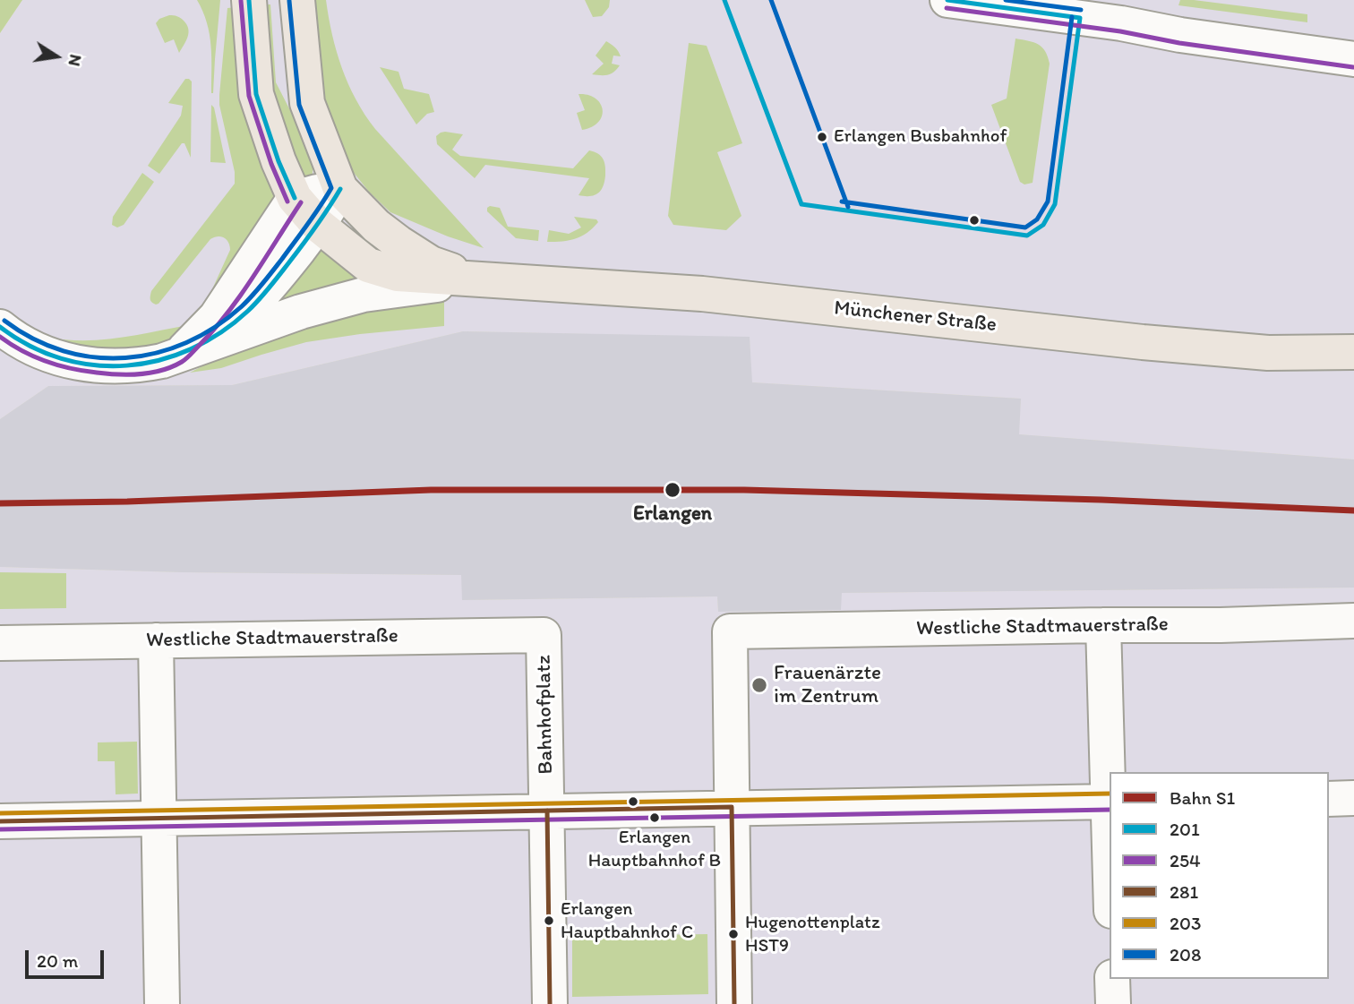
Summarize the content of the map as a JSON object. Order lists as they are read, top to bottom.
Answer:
{
  "streets": {
    "main road": ["Münchener Straße"],
    "street": ["Westliche Stadtmauerstraße", "Bahnhofplatz"]
  },
  "crossings": [
    ["Westliche Stadtmauerstraße", "Bahnhofplatz"]
  ],
  "places": [
    "Erlangen Busbahnhof",
    "Erlangen",
    "Frauenärzte im Zentrum",
    "Erlangen Hauptbahnhof B",
    "Erlangen Hauptbahnhof C",
    "Hugenottenplatz HST9"
  ],
  "lines": [
    "transit line 201",
    "transit line 208",
    "transit line 254",
    "rail line S1",
    "transit line 203",
    "transit line 281"
  ],
  "legend": [
    "Bahn S1",
    "201",
    "254",
    "281",
    "203",
    "208"
  ],
  "scale_bar": "20 m",
  "north": "right"
}
